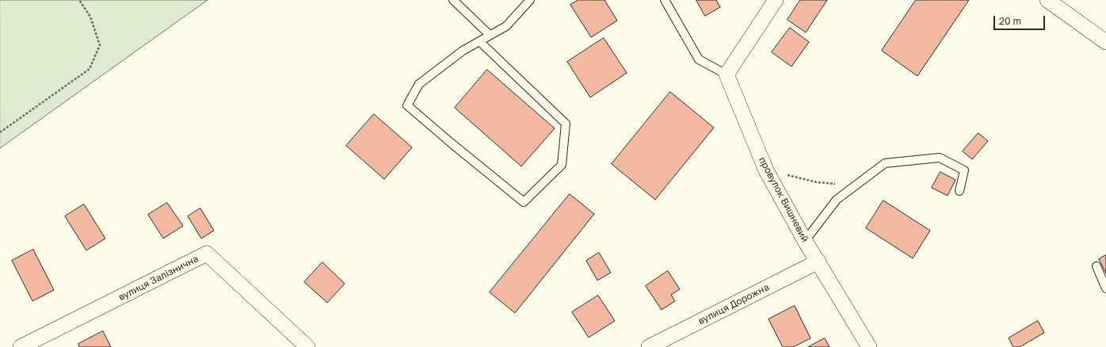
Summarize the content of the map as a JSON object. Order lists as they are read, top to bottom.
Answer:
{
  "streets": {
    "street": ["провулок Вишневий", "вулиця Залізнична", "вулиця Дорожна"]
  },
  "crossings": [
    ["провулок Вишневий", "вулиця Дорожна"]
  ],
  "scale_bar": "20 m"
}
